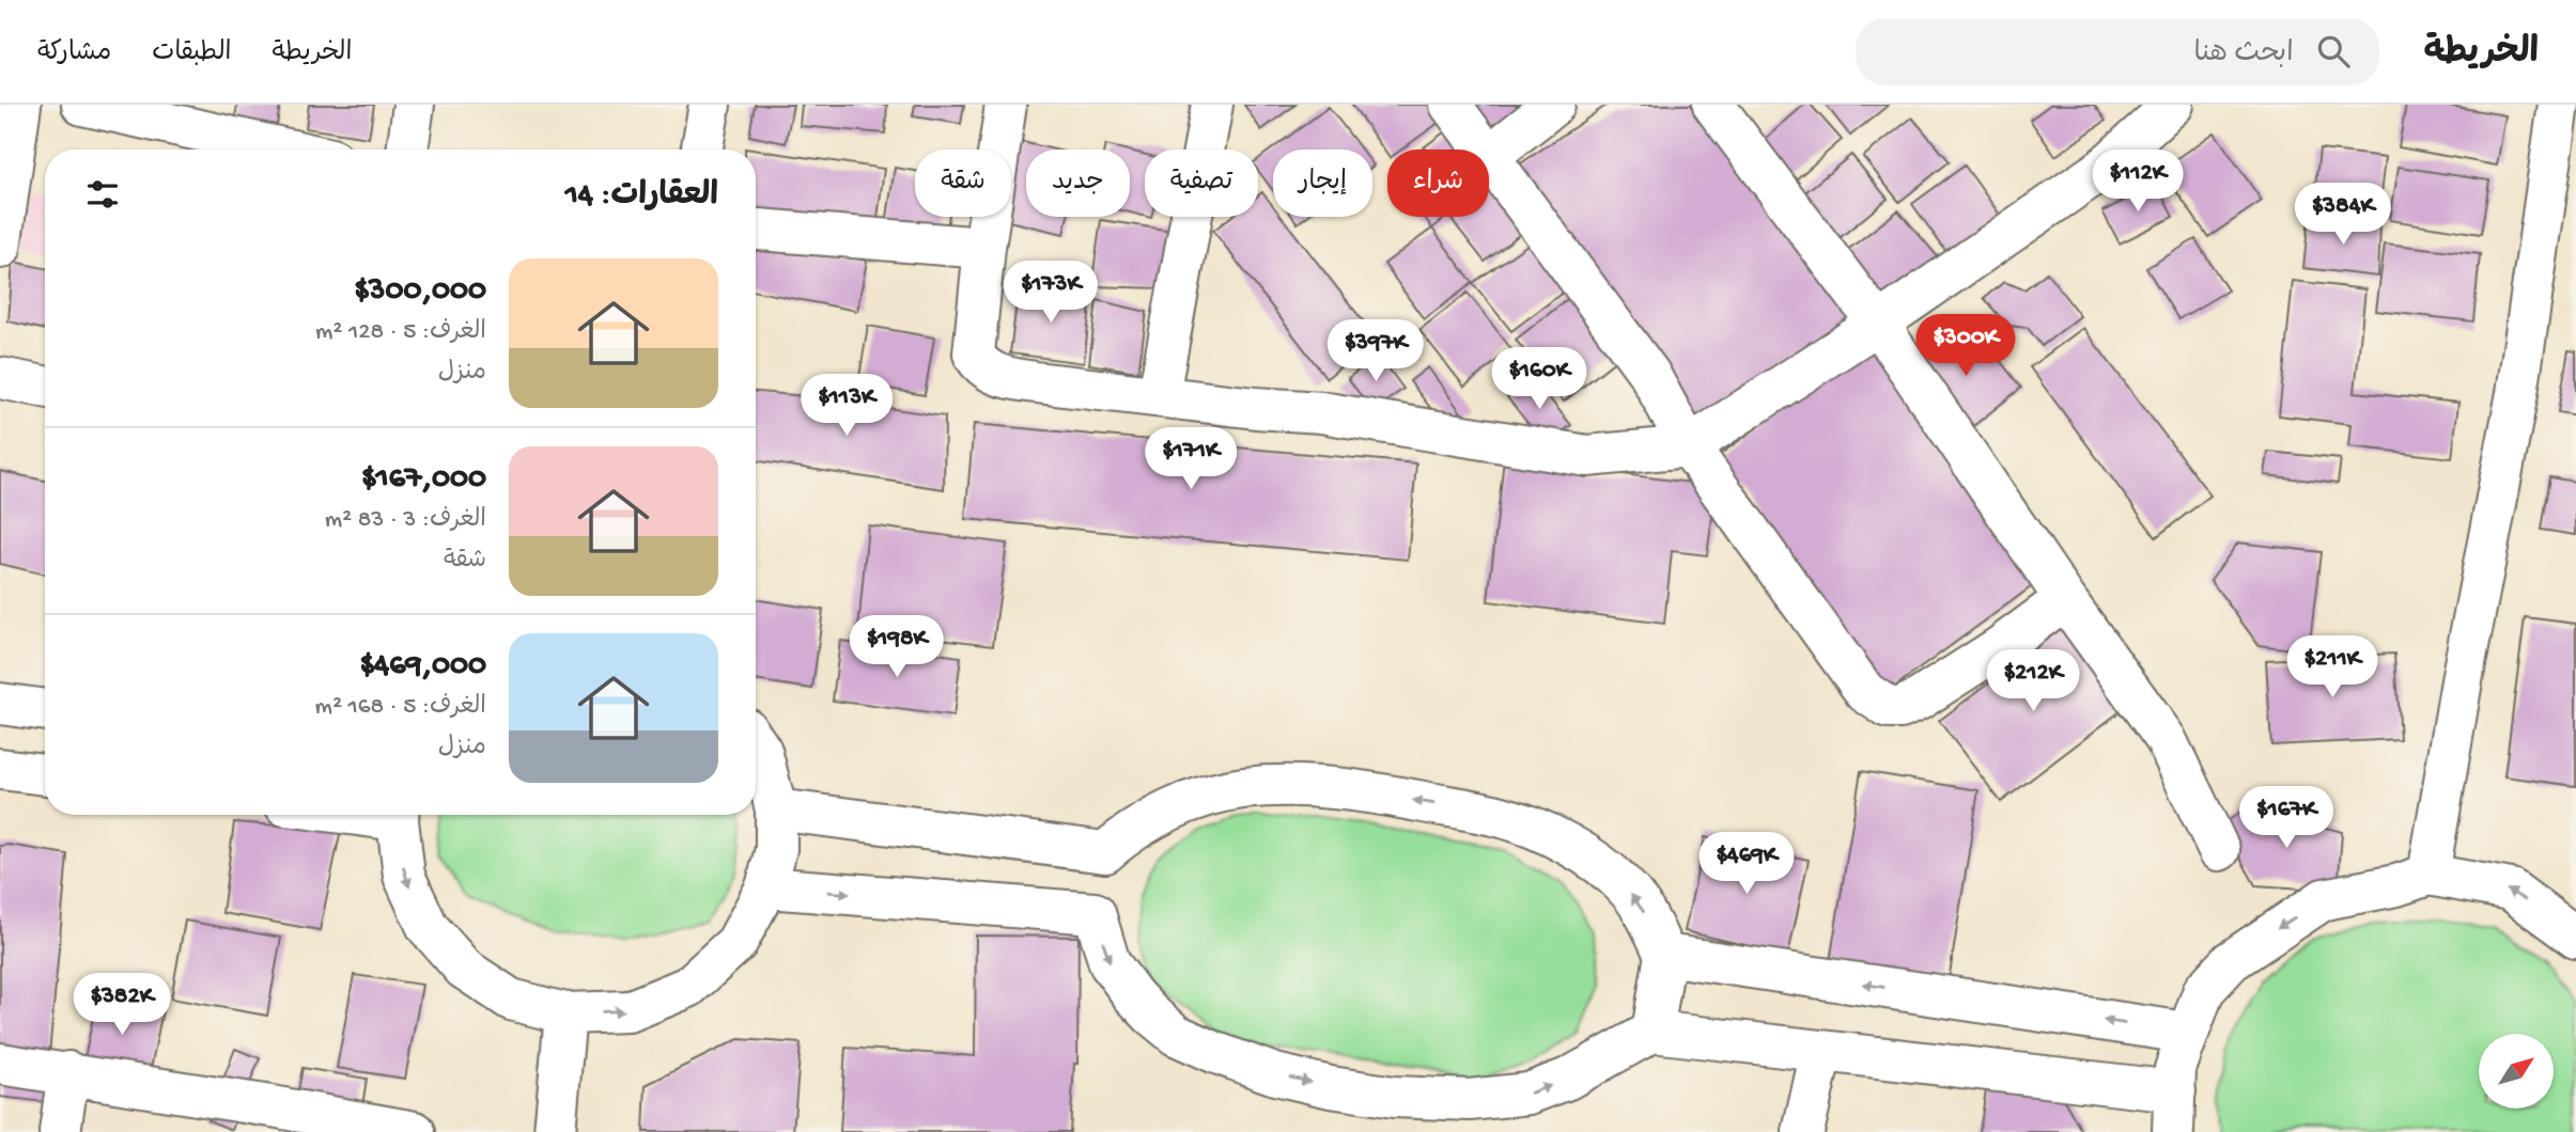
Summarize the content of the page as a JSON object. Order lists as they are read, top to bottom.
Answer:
{
  "north": "top right",
  "page": {
    "header": "الخريطة",
    "search": "ابحث هنا",
    "nav": ["الخريطة", "الطبقات", "مشاركة"],
    "price": [
      "$112K",
      "$384K",
      "$173K",
      "$300K",
      "$397K",
      "$160K",
      "$113K",
      "$171K",
      "$198K",
      "$211K",
      "$212K",
      "$167K",
      "$469K",
      "$382K"
    ],
    "chip": [
      "شراء",
      "إيجار",
      "تصفية",
      "جديد",
      "شقة"
    ],
    "heading": "العقارات: 14",
    "list": [
      {
        "name": "$300,000",
        "note": "الغرف: 5 · 128 m² · منزل"
      },
      {
        "name": "$167,000",
        "note": "الغرف: 3 · 83 m² · شقة"
      },
      {
        "name": "$469,000",
        "note": "الغرف: 5 · 168 m² · منزل"
      }
    ]
  }
}
